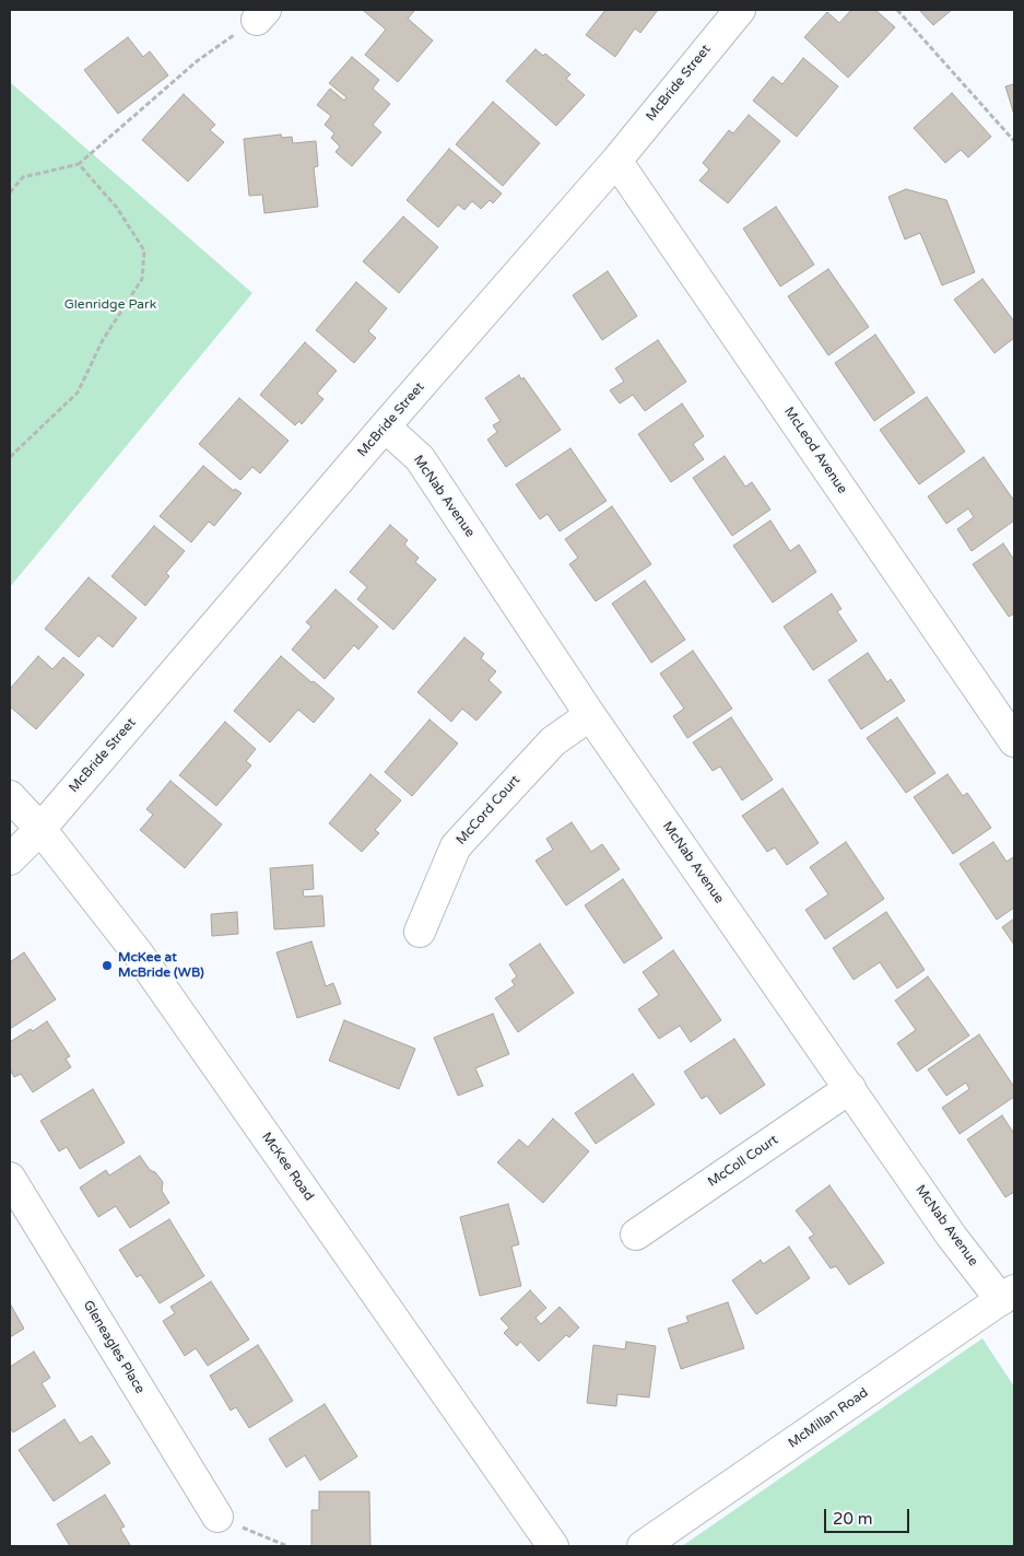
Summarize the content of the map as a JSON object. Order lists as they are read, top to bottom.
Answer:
{
  "streets": {
    "street": [
      "McBride Street",
      "McLeod Avenue",
      "McNab Avenue",
      "McCord Court",
      "McColl Court",
      "McKee Road",
      "Gleneagles Place",
      "McMillan Road"
    ]
  },
  "crossings": [
    ["McBride Street", "McLeod Avenue"],
    ["McBride Street", "McNab Avenue"],
    ["McBride Street", "McKee Road"],
    ["McNab Avenue", "McCord Court"],
    ["McNab Avenue", "McColl Court"],
    ["McNab Avenue", "McMillan Road"]
  ],
  "parks": ["Glenridge Park"],
  "places": ["McKee at McBride (WB)"],
  "scale_bar": "20 m"
}
